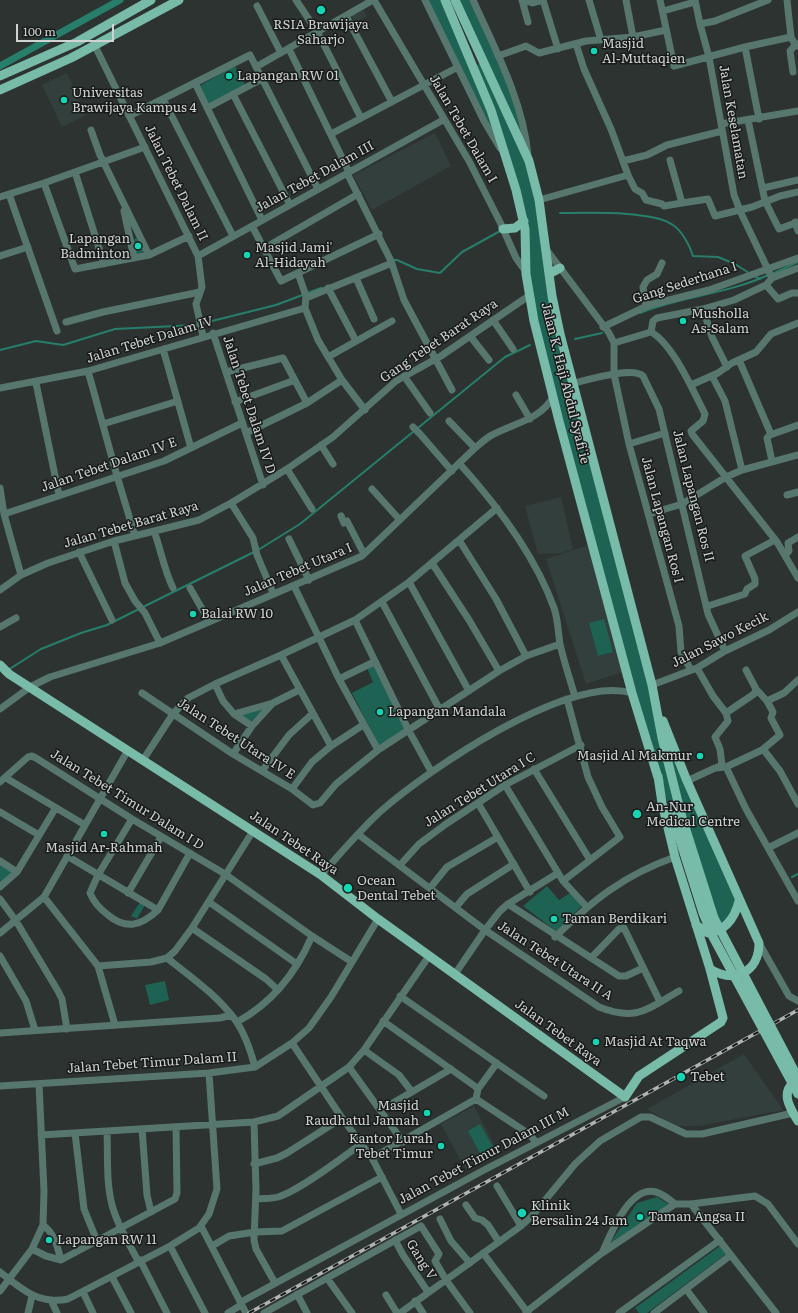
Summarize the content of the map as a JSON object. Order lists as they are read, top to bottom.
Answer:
{
  "streets": {
    "main road": ["Jalan K. Haji Abdul Syafi'ie", "Jalan Tebet Raya", "Jalan Tebet Timur Dalam III M"],
    "street": [
      "Jalan Keselamatan",
      "Jalan Tebet Dalam I",
      "Jalan Tebet Dalam III",
      "Jalan Tebet Dalam II",
      "Gang Sederhana I",
      "Jalan Tebet Dalam IV",
      "Gang Tebet Barat Raya",
      "Jalan Tebet Dalam IV D",
      "Jalan Tebet Dalam IV E",
      "Jalan Lapangan Ros II",
      "Jalan Lapangan Ros I",
      "Jalan Tebet Barat Raya",
      "Jalan Tebet Utara I",
      "Jalan Sawo Kecik",
      "Jalan Tebet Utara IV E",
      "Jalan Tebet Utara I C",
      "Jalan Tebet Timur Dalam I D",
      "Jalan Tebet Utara II A",
      "Jalan Tebet Timur Dalam II",
      "Gang V"
    ]
  },
  "crossings": [
    ["Jalan Keselamatan", "Gang Sederhana I"],
    ["Jalan Tebet Dalam I", "Jalan Tebet Dalam III"],
    ["Jalan Tebet Dalam I", "Jalan K. Haji Abdul Syafi'ie"],
    ["Jalan Tebet Dalam III", "Jalan Tebet Dalam II"],
    ["Jalan Tebet Dalam II", "Jalan Tebet Dalam IV"],
    ["Jalan Tebet Dalam IV", "Jalan Tebet Dalam IV D"],
    ["Gang Tebet Barat Raya", "Jalan K. Haji Abdul Syafi'ie"],
    ["Gang Tebet Barat Raya", "Jalan Tebet Barat Raya"],
    ["Jalan K. Haji Abdul Syafi'ie", "Jalan Tebet Utara I"],
    ["Jalan K. Haji Abdul Syafi'ie", "Jalan Sawo Kecik"],
    ["Jalan K. Haji Abdul Syafi'ie", "Jalan Tebet Timur Dalam III M"],
    ["Jalan Tebet Dalam IV D", "Jalan Tebet Dalam IV E"],
    ["Jalan Tebet Dalam IV D", "Jalan Tebet Barat Raya"],
    ["Jalan Lapangan Ros II", "Jalan Lapangan Ros I"],
    ["Jalan Lapangan Ros II", "Jalan Sawo Kecik"],
    ["Jalan Lapangan Ros I", "Jalan Sawo Kecik"],
    ["Jalan Tebet Utara I", "Jalan Tebet Raya"],
    ["Jalan Tebet Utara I C", "Jalan Tebet Utara II A"],
    ["Jalan Tebet Timur Dalam I D", "Jalan Tebet Timur Dalam II"],
    ["Jalan Tebet Raya", "Jalan Tebet Timur Dalam II"],
    ["Jalan Tebet Raya", "Jalan Tebet Timur Dalam III M"]
  ],
  "places": [
    "RSIA Brawijaya Saharjo",
    "Masjid Al-Muttaqien",
    "Lapangan RW 01",
    "Universitas Brawijaya Kampus 4",
    "Lapangan Badminton",
    "Masjid Jami' Al-Hidayah",
    "Musholla As-Salam",
    "Balai RW 10",
    "Lapangan Mandala",
    "Masjid Al Makmur",
    "An-Nur Medical Centre",
    "Masjid Ar-Rahmah",
    "Ocean Dental Tebet",
    "Taman Berdikari",
    "Masjid At Taqwa",
    "Tebet",
    "Masjid Raudhatul Jannah",
    "Kantor Lurah Tebet Timur",
    "Klinik Bersalin 24 Jam",
    "Taman Angsa II",
    "Lapangan RW 11"
  ],
  "scale_bar": "100 m"
}
